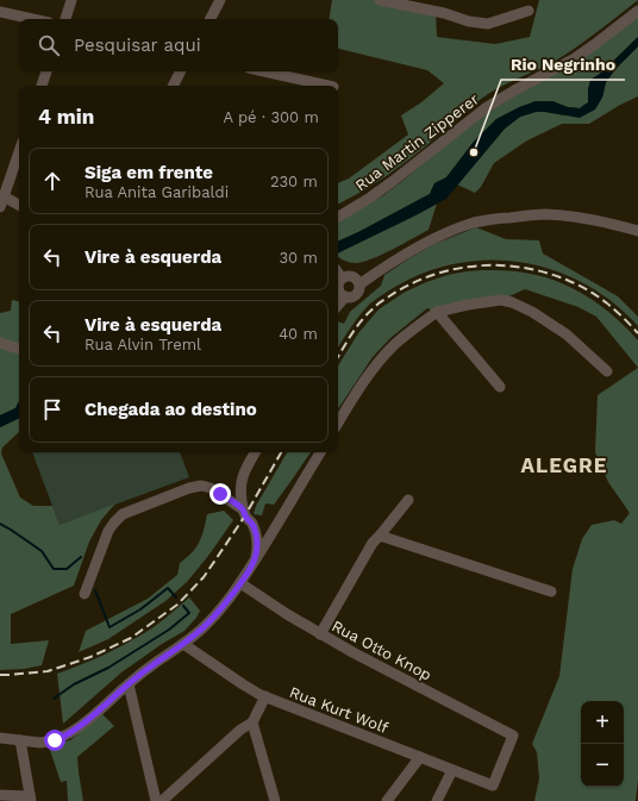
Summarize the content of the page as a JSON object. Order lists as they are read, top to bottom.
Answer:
{
  "streets": {
    "street": ["Rua Martin Zipperer", "Rua Otto Knop", "Rua Kurt Wolf"]
  },
  "crossings": [
    ["Rua Otto Knop", "Rua Kurt Wolf"]
  ],
  "districts": ["ALEGRE"],
  "places": ["Rio Negrinho"],
  "page": {
    "search": "Pesquisar aqui",
    "heading": ["4 min", "A pé · 300 m"],
    "list": [
      ["Siga em frente", "Rua Anita Garibaldi", "230 m"],
      ["Vire à esquerda", "30 m"],
      ["Vire à esquerda", "Rua Alvin Treml", "40 m"],
      "Chegada ao destino"
    ],
    "map_buttons": ["+", "−"]
  }
}
